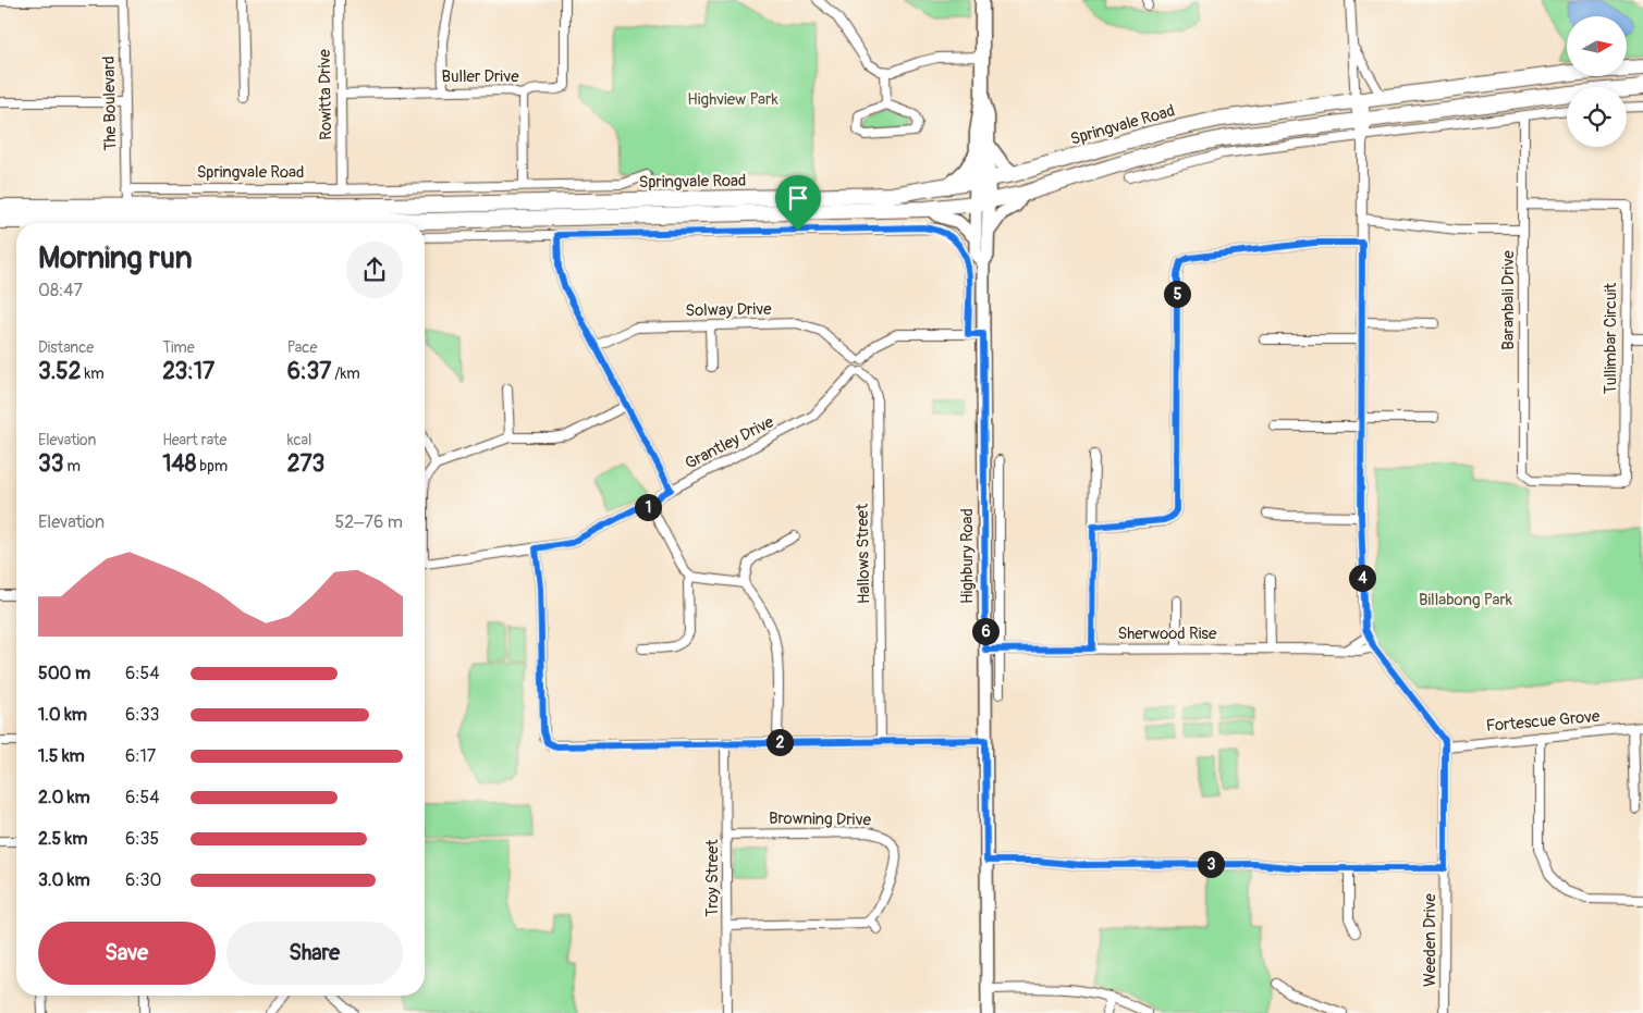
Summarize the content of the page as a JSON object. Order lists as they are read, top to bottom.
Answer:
{
  "streets": {
    "highway": ["Springvale Road"],
    "main road": ["Highbury Road"],
    "street": [
      "Buller Drive",
      "Rowitta Drive",
      "The Boulevard",
      "Baranbali Drive",
      "Solway Drive",
      "Tullimbar Circuit",
      "Grantley Drive",
      "Hallows Street",
      "Sherwood Rise",
      "Fortescue Grove",
      "Browning Drive",
      "Troy Street",
      "Weeden Drive"
    ]
  },
  "crossings": [
    ["Buller Drive", "Rowitta Drive"],
    ["Rowitta Drive", "Springvale Road"],
    ["The Boulevard", "Springvale Road"],
    ["Springvale Road", "Highbury Road"],
    ["Springvale Road", "Weeden Drive"],
    ["Baranbali Drive", "Tullimbar Circuit"],
    ["Grantley Drive", "Hallows Street"],
    ["Highbury Road", "Sherwood Rise"],
    ["Sherwood Rise", "Weeden Drive"],
    ["Fortescue Grove", "Weeden Drive"],
    ["Browning Drive", "Troy Street"]
  ],
  "parks": ["Highview Park", "Billabong Park"],
  "north": "right",
  "page": {
    "heading": ["Morning run", "08:47"],
    "pins": [
      "5",
      "1",
      "4",
      "6",
      "2",
      "3"
    ],
    "stats": [
      ["Distance", "3.52 km"],
      ["Time", "23:17"],
      ["Pace", "6:37 /km"],
      ["Elevation", "33 m"],
      ["Heart rate", "148 bpm"],
      ["kcal", "273"]
    ],
    "chart": ["Elevation", "52–76 m"],
    "list": [
      {
        "name": "500 m",
        "note": "6:54"
      },
      {
        "name": "1.0 km",
        "note": "6:33"
      },
      {
        "name": "1.5 km",
        "note": "6:17"
      },
      {
        "name": "2.0 km",
        "note": "6:54"
      },
      {
        "name": "2.5 km",
        "note": "6:35"
      },
      {
        "name": "3.0 km",
        "note": "6:30"
      }
    ],
    "buttons": ["Save", "Share"]
  }
}
